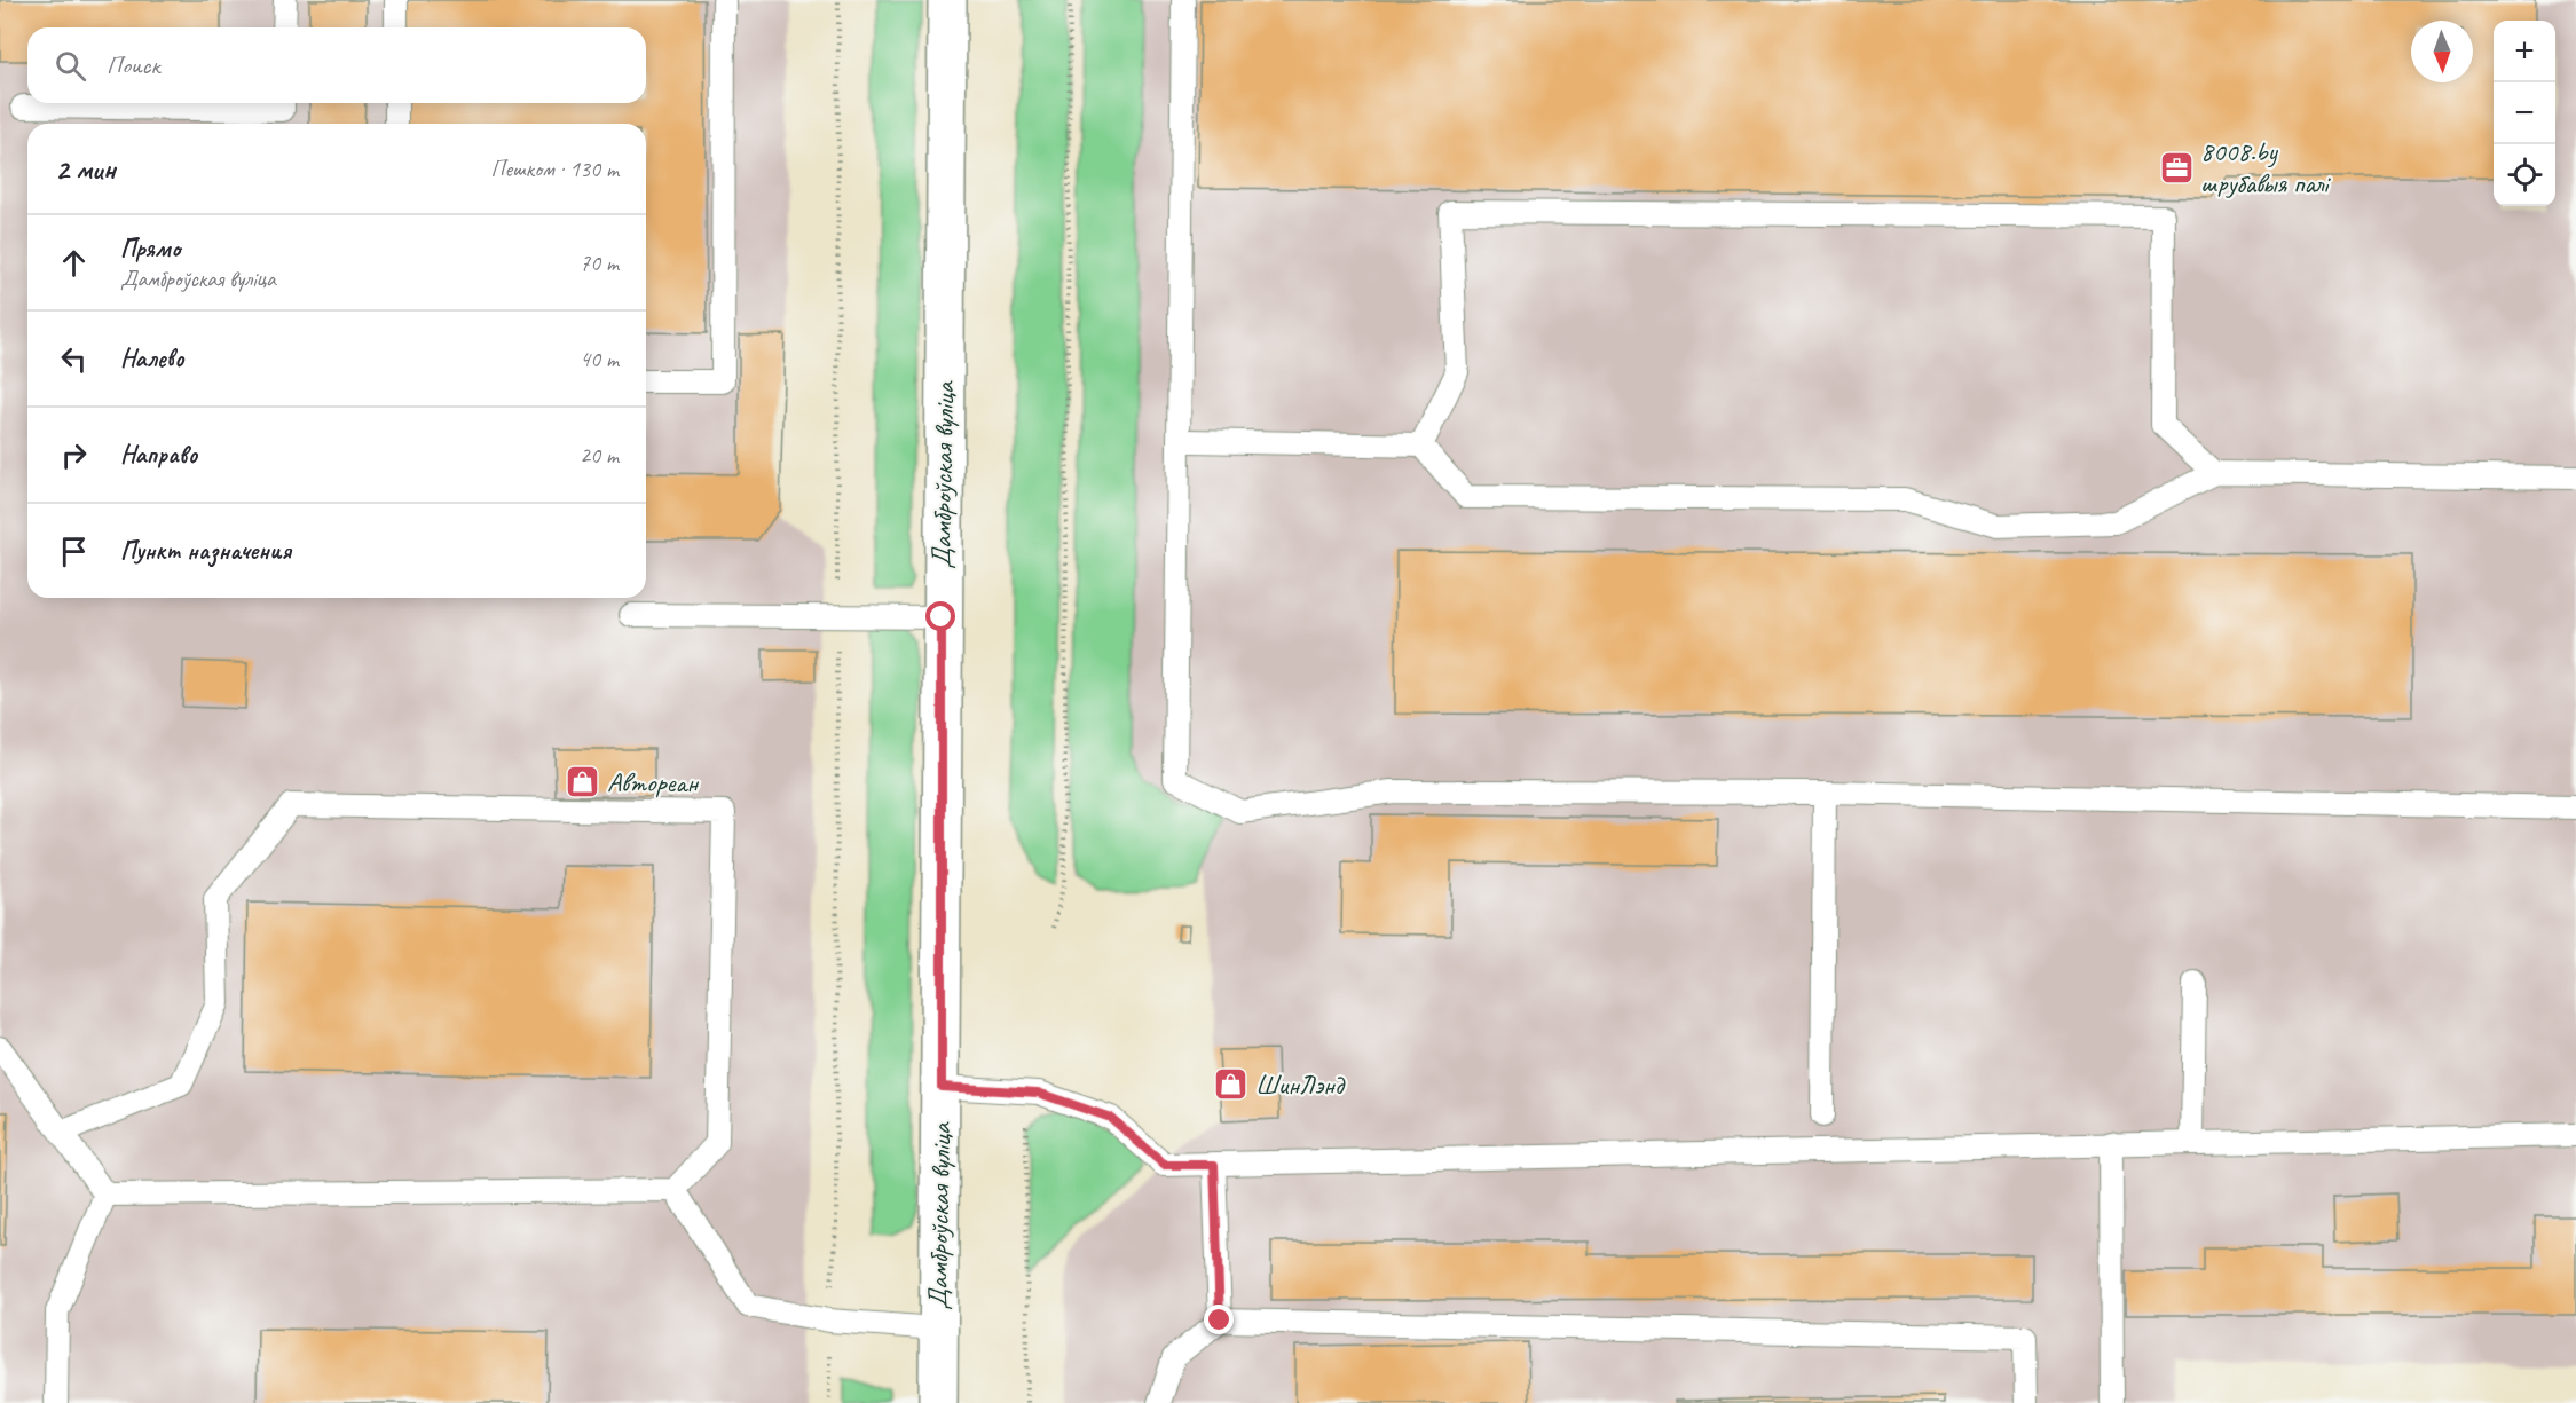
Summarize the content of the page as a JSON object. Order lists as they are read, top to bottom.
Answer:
{
  "streets": {
    "street": ["Дамброўская вуліца"]
  },
  "places": {
    "office": ["8008.by шрубавыя палі"],
    "shop": ["Автореан", "ШинЛэнд"]
  },
  "north": "bottom",
  "page": {
    "map_buttons": ["+", "−"],
    "search": "Поиск",
    "heading": ["2 мин", "Пешком · 130 m"],
    "list": [
      ["Прямо", "Дамброўская вуліца", "70 m"],
      ["Налево", "40 m"],
      ["Направо", "20 m"],
      "Пункт назначения"
    ]
  }
}
